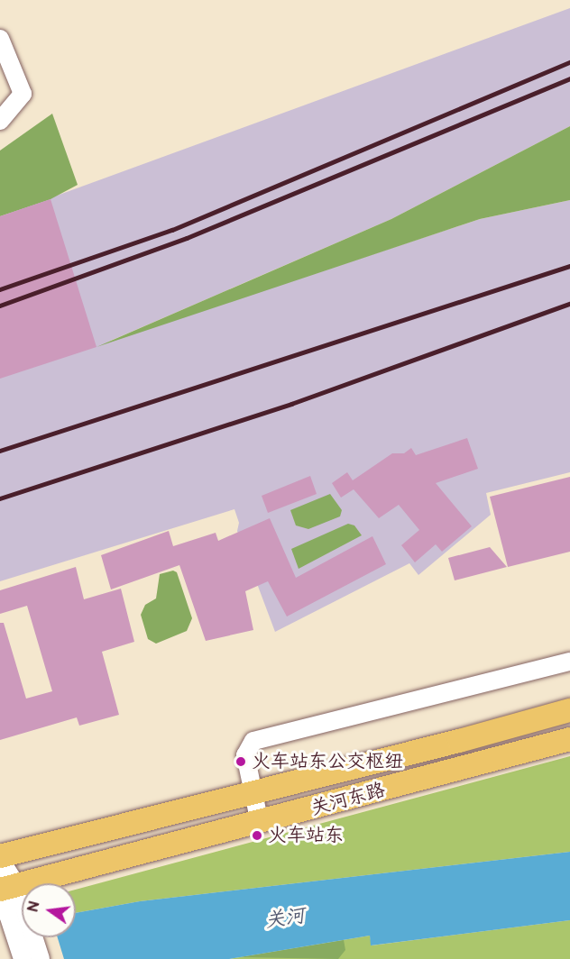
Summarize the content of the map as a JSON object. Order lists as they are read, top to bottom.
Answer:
{
  "streets": {
    "main road": ["关河东路"]
  },
  "water": ["关河"],
  "places": ["火车站东公交枢纽", "火车站东"],
  "north": "left"
}
